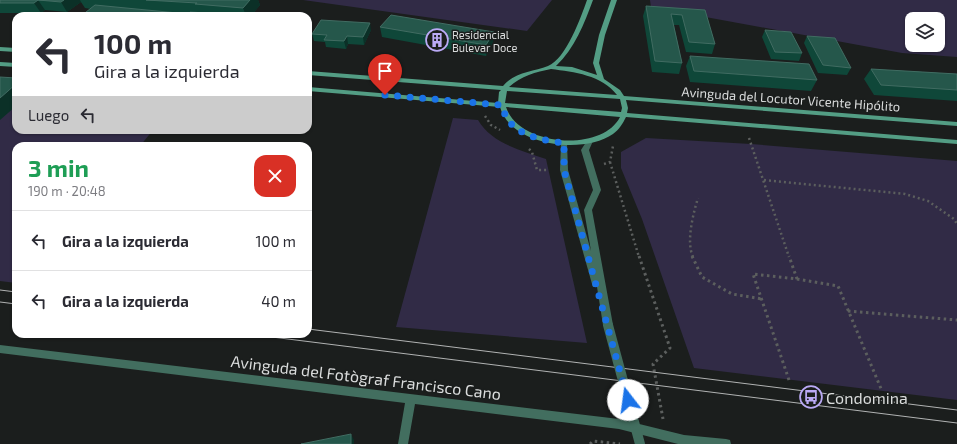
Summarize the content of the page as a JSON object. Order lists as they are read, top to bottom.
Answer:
{
  "streets": {
    "main road": ["Avinguda del Locutor Vicente Hipólito"],
    "street": ["Avinguda del Fotògraf Francisco Cano"]
  },
  "places": {
    "building": ["Residencial Bulevar Doce"],
    "bus stop": ["Condomina"]
  },
  "page": {
    "turn": ["100 m", "Gira a la izquierda"],
    "then": "Luego",
    "heading": ["3 min", "190 m · 20:48"],
    "list": [
      {
        "name": "Gira a la izquierda",
        "value": "100 m"
      },
      {
        "name": "Gira a la izquierda",
        "value": "40 m"
      }
    ]
  }
}
